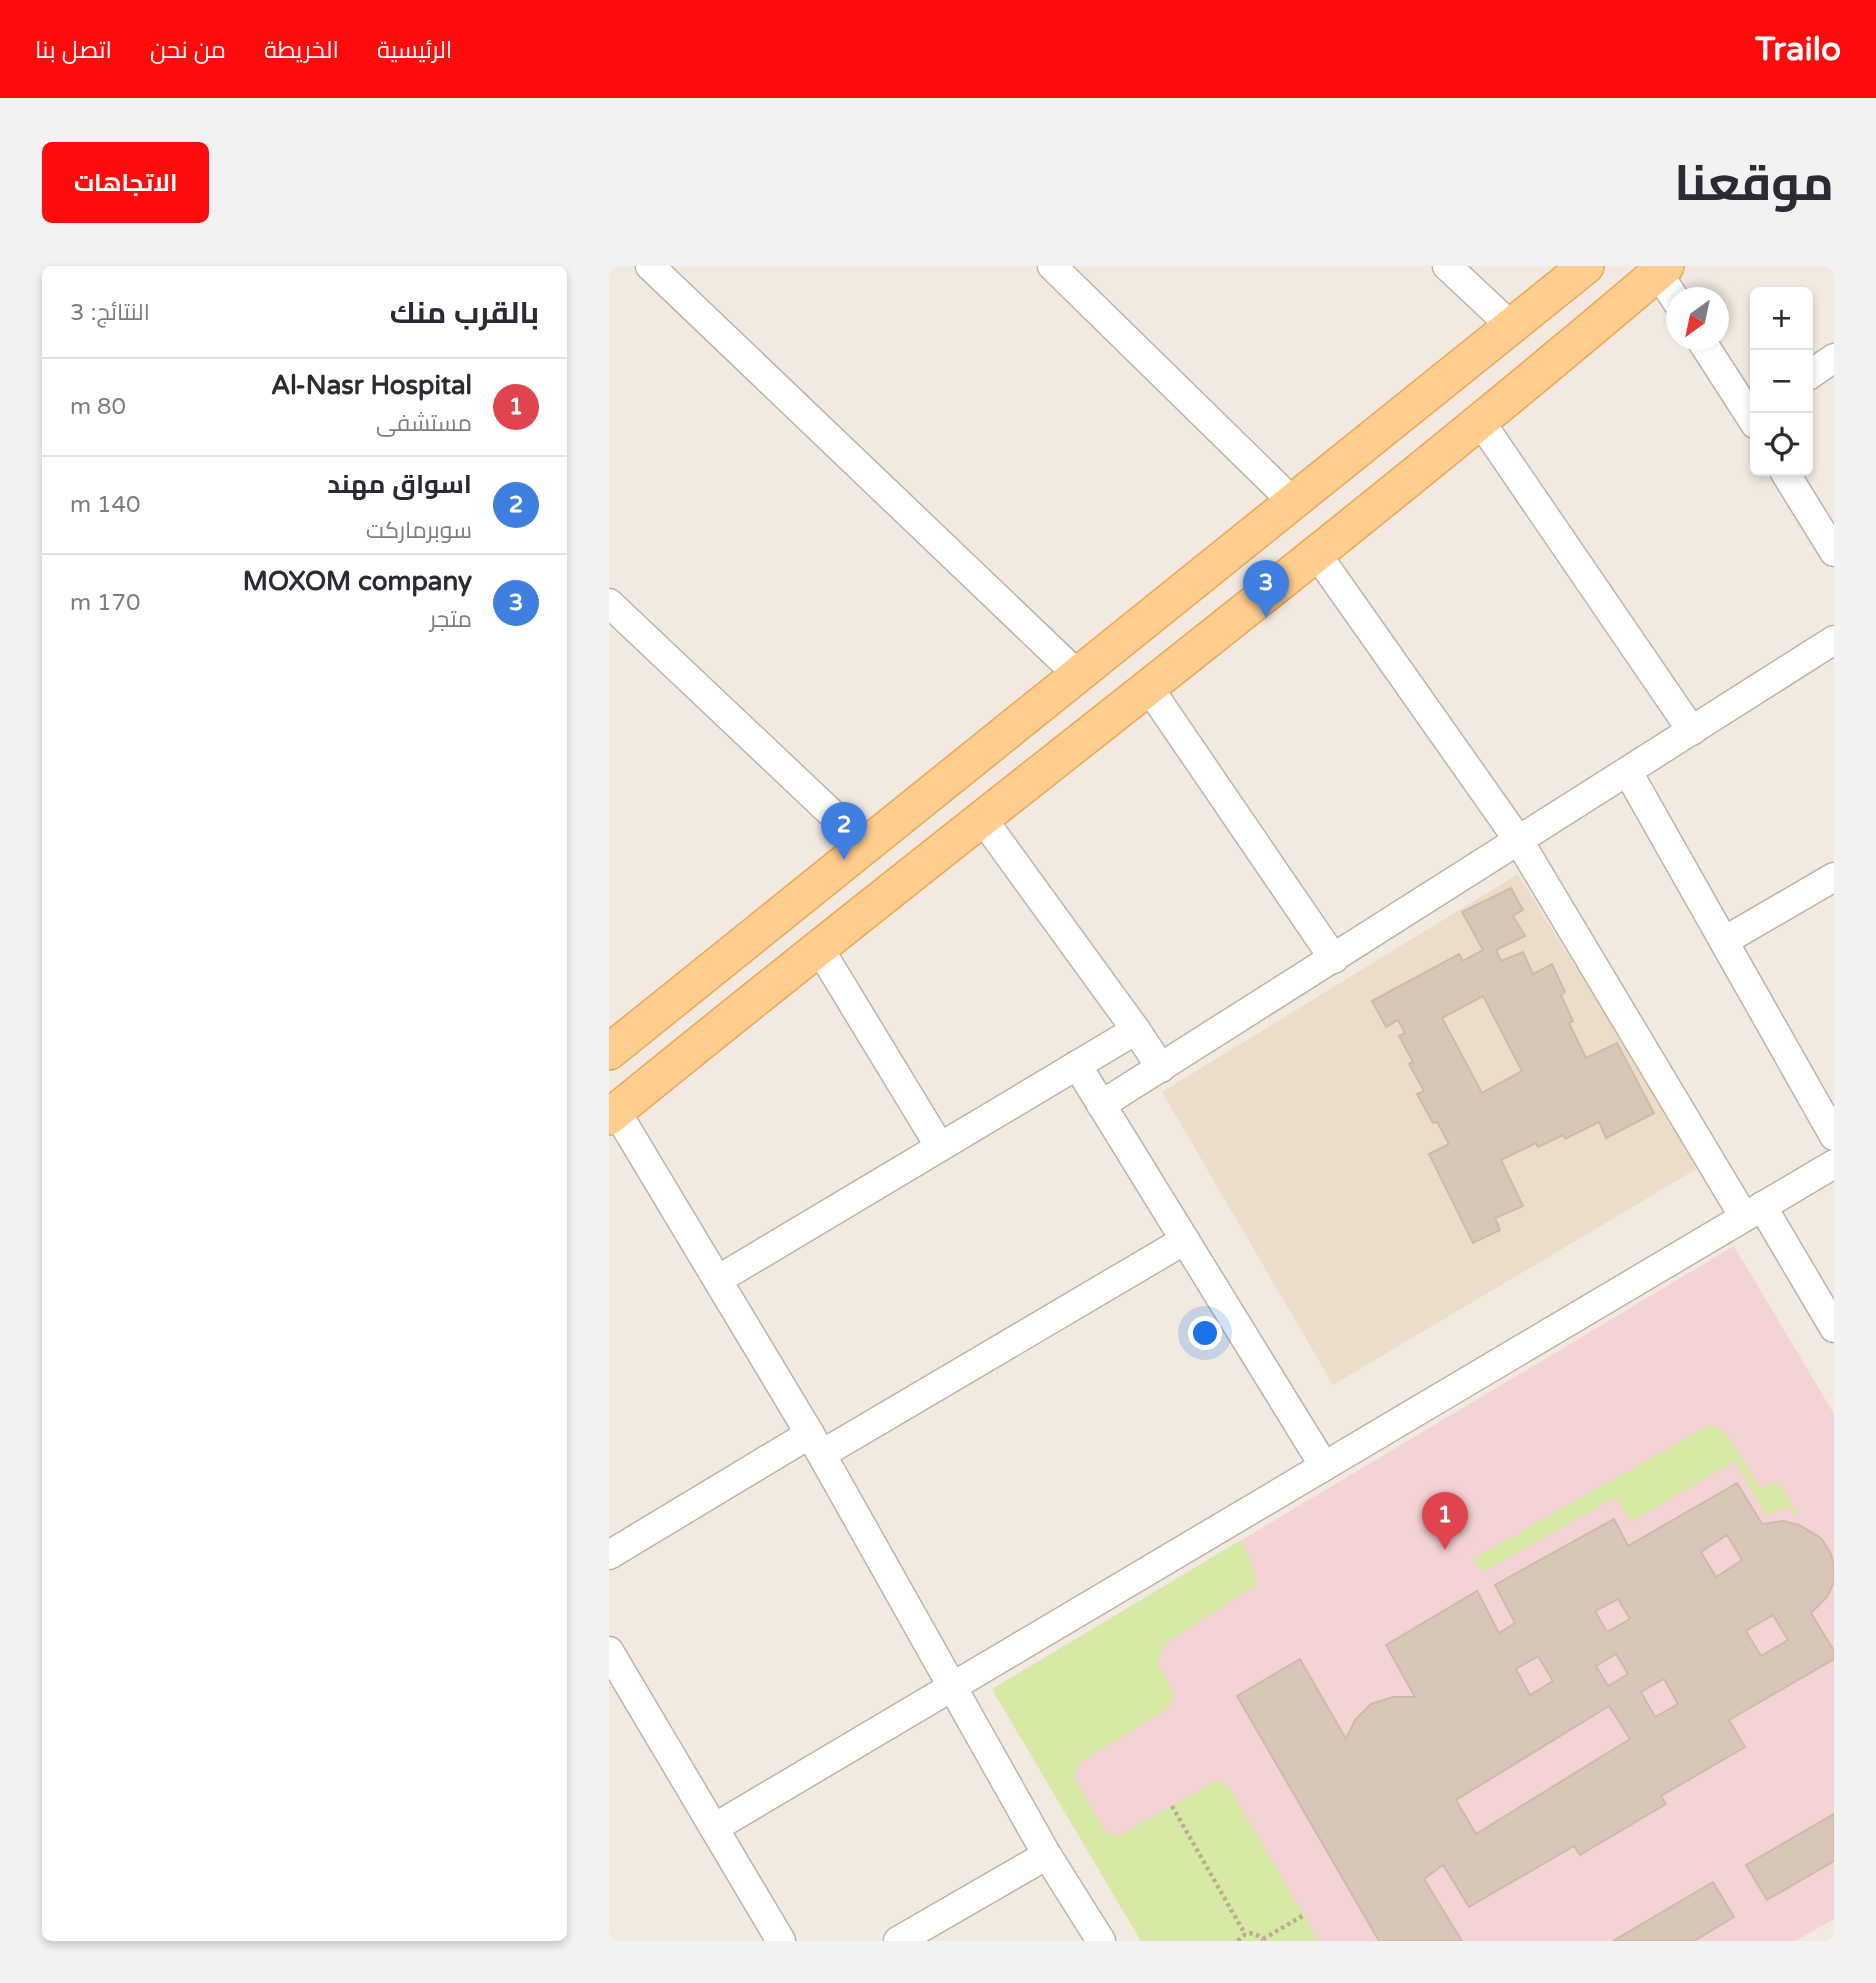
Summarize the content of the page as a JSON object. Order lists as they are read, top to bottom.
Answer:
{
  "north": "bottom left",
  "page": {
    "header": "Trailo",
    "nav": [
      "الرئيسية",
      "الخريطة",
      "من نحن",
      "اتصل بنا"
    ],
    "title": "موقعنا",
    "buttons": "الاتجاهات",
    "heading": ["بالقرب منك", "النتائج: 3"],
    "map_buttons": ["+", "−"],
    "list": [
      {
        "mark": "1",
        "name": "Al-Nasr Hospital",
        "note": "مستشفى",
        "value": "80 m"
      },
      {
        "mark": "2",
        "name": "اسواق مهند",
        "note": "سوبرماركت",
        "value": "140 m"
      },
      {
        "mark": "3",
        "name": "MOXOM company",
        "note": "متجر",
        "value": "170 m"
      }
    ],
    "pins": ["3", "2", "1"]
  }
}
